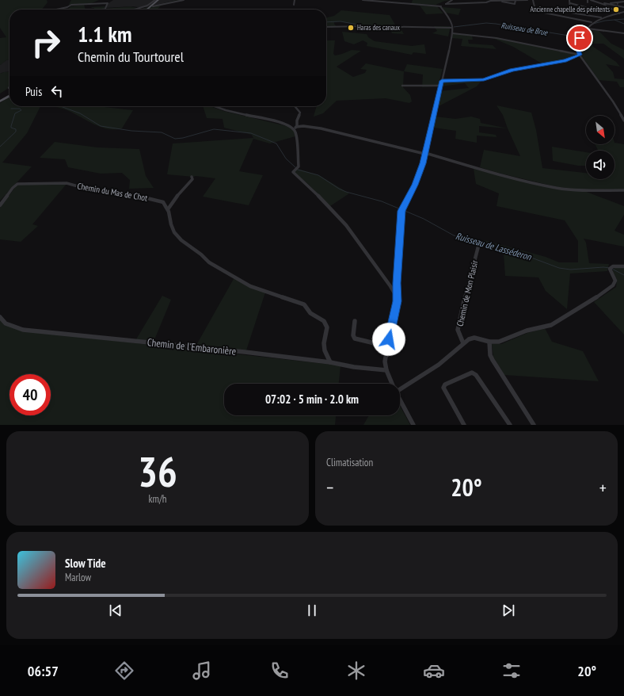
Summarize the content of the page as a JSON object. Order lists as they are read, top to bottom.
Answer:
{
  "streets": {
    "street": ["Chemin du Mas de Chot", "Chemin de Mon Plaisir", "Chemin de l'Embaronière"]
  },
  "water": ["Ruisseau de Brue", "Ruisseau de Lasséderon"],
  "places": ["Ancienne chapelle des pénitents", "Haras des canaux"],
  "north": "bottom right",
  "page": {
    "turn": ["1.1 km", "Chemin du Tourtourel"],
    "then": "Puis",
    "limit": "40",
    "trip": "07:02 · 5 min · 2.0 km",
    "tile": [
      ["36", "km/h"],
      "Climatisation"
    ],
    "heat": ["−", "20°", "+"],
    "song": ["Slow Tide", "Marlow"],
    "tabs": ["06:57", "20°"]
  }
}
